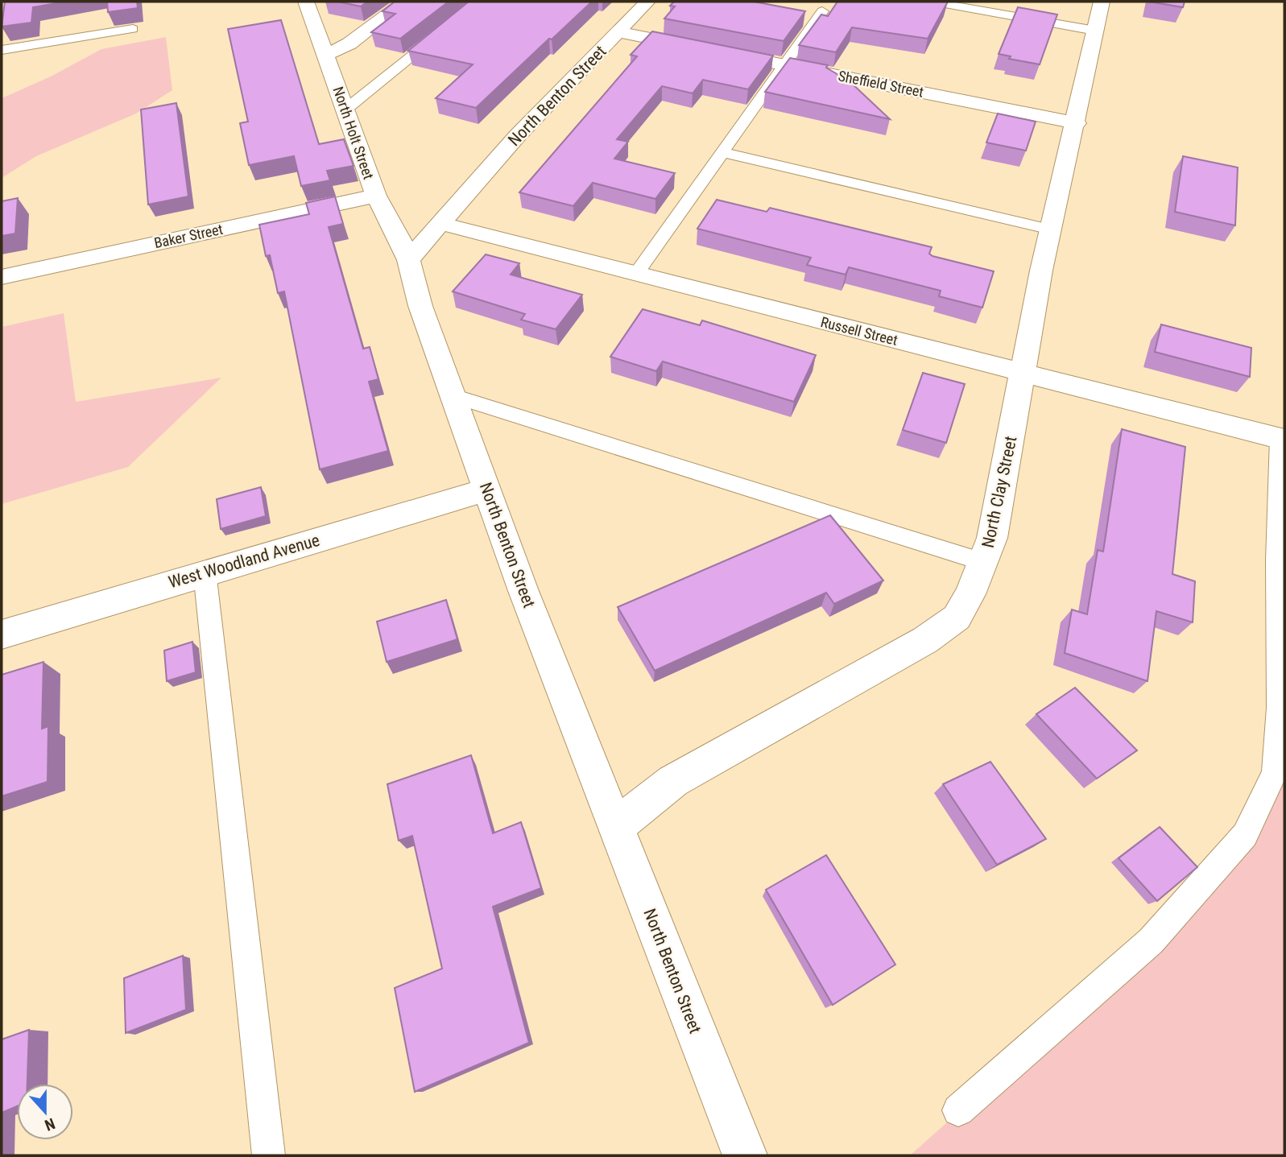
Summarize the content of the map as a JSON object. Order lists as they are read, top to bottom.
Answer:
{
  "streets": {
    "street": [
      "Sheffield Street",
      "North Benton Street",
      "North Holt Street",
      "Baker Street",
      "Russell Street",
      "North Clay Street",
      "West Woodland Avenue"
    ]
  },
  "crossings": [
    ["Sheffield Street", "North Benton Street"],
    ["Sheffield Street", "North Clay Street"],
    ["North Benton Street", "North Holt Street"],
    ["North Benton Street", "Russell Street"],
    ["North Benton Street", "North Clay Street"],
    ["North Benton Street", "West Woodland Avenue"],
    ["North Holt Street", "Baker Street"],
    ["Russell Street", "North Clay Street"]
  ],
  "north": "bottom"
}
